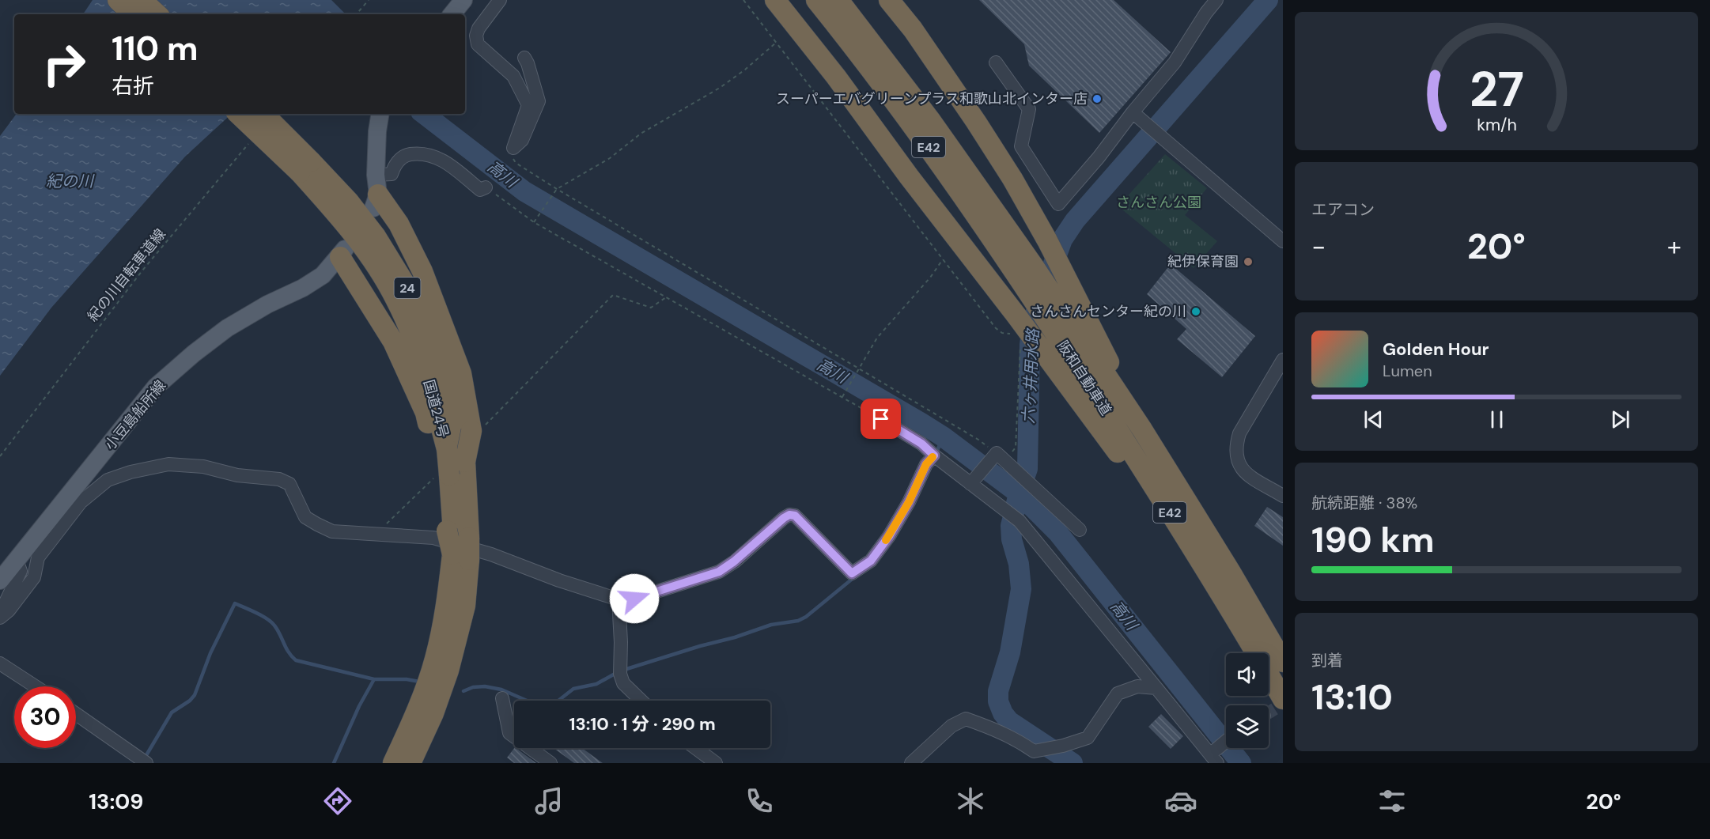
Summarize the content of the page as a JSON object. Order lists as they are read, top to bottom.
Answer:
{
  "streets": {
    "highway": [
      "E42",
      "24",
      "阪和自動車道",
      "国道24号"
    ],
    "main road": ["小豆島船所線"],
    "path": ["紀の川自転車道線"]
  },
  "crossings": [
    ["24", "国道24号"],
    ["24", "小豆島船所線"]
  ],
  "water": ["高川", "紀の川", "六ヶ井用水路"],
  "parks": ["さんさん公園"],
  "places": ["スーパーエバグリーンプラス和歌山北インター店", "紀伊保育園", "さんさんセンター紀の川"],
  "page": {
    "turn": ["110 m", "右折"],
    "tile": [
      "エアコン",
      ["航続距離 · 38%", "190 km"],
      ["到着", "13:10"]
    ],
    "heat": ["−", "20°", "+"],
    "song": ["Golden Hour", "Lumen"],
    "limit": "30",
    "trip": "13:10 · 1 分 · 290 m",
    "tabs": ["13:09", "20°"],
    "gauge": ["27", "km/h"]
  }
}
